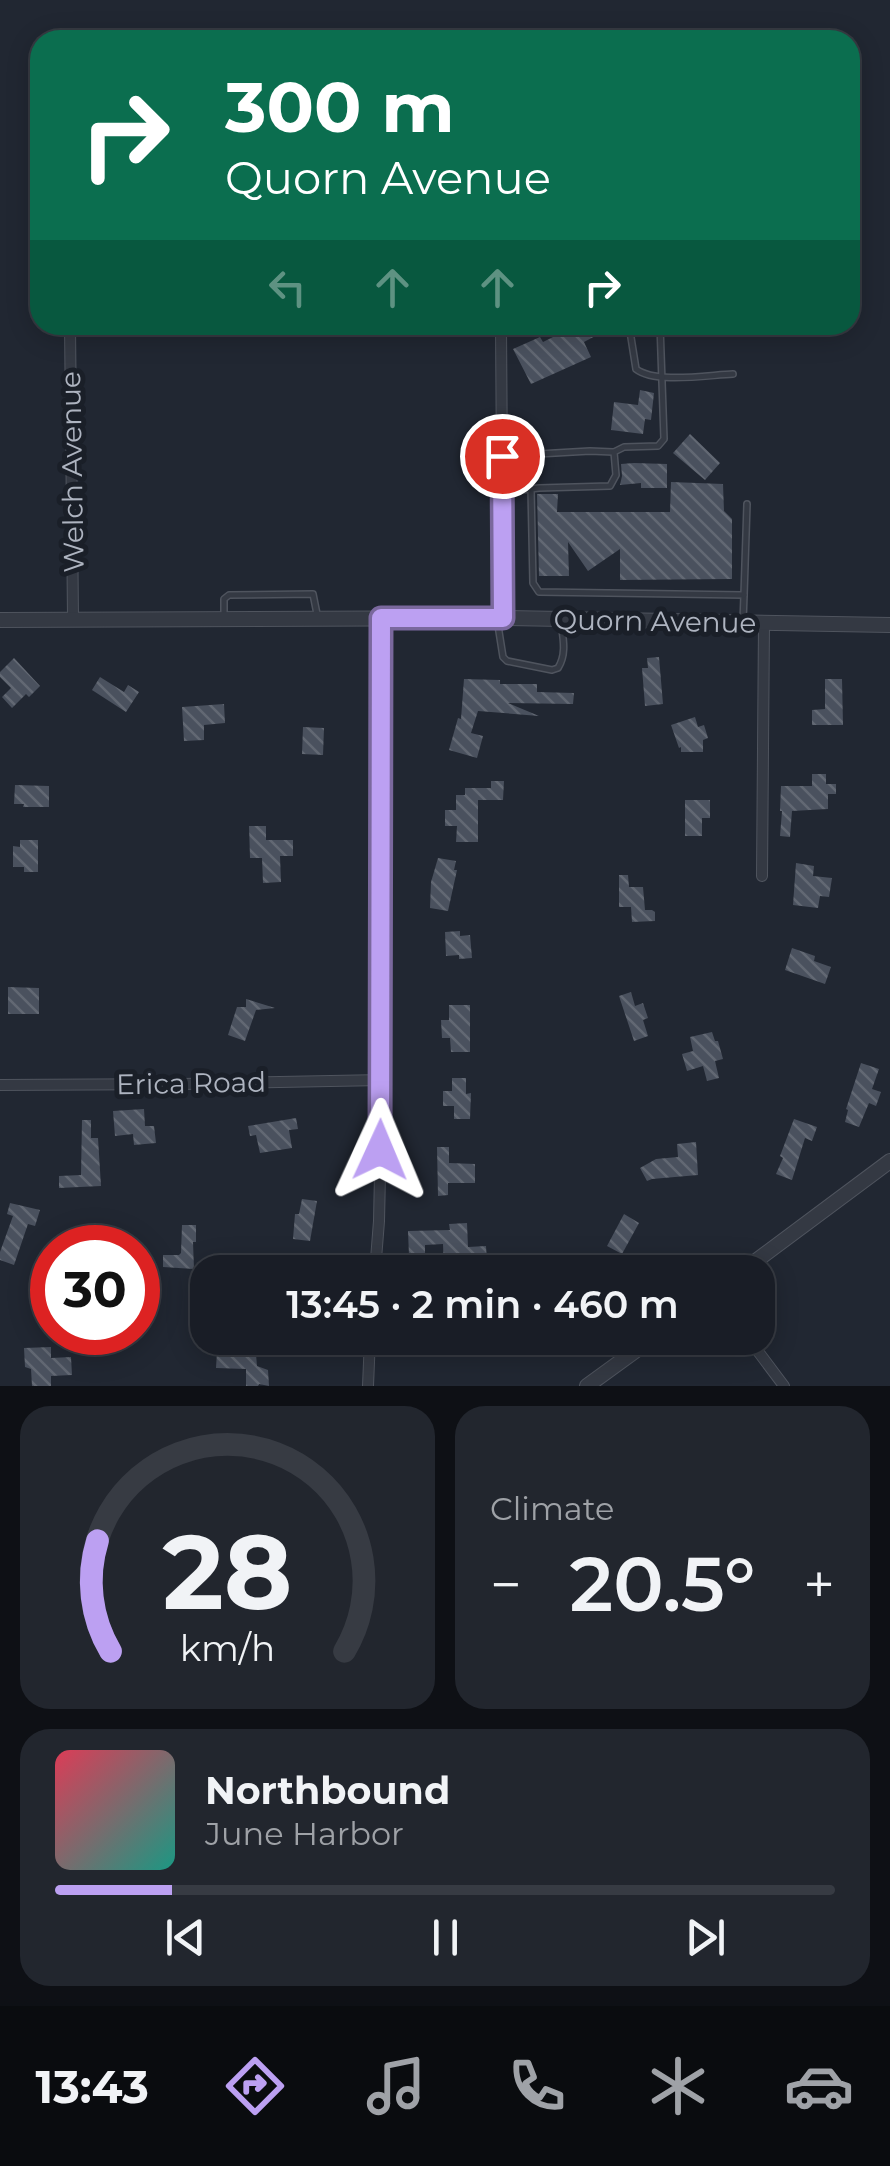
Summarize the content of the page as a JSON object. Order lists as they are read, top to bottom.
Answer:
{
  "streets": {
    "street": ["Welch Avenue", "Quorn Avenue", "Erica Road"]
  },
  "crossings": [
    ["Welch Avenue", "Quorn Avenue"]
  ],
  "page": {
    "turn": ["300 m", "Quorn Avenue"],
    "limit": "30",
    "trip": "13:45 · 2 min · 460 m",
    "tile": "Climate",
    "heat": ["−", "20.5°", "+"],
    "song": ["Northbound", "June Harbor"],
    "tabs": "13:43",
    "gauge": ["28", "km/h"]
  }
}
